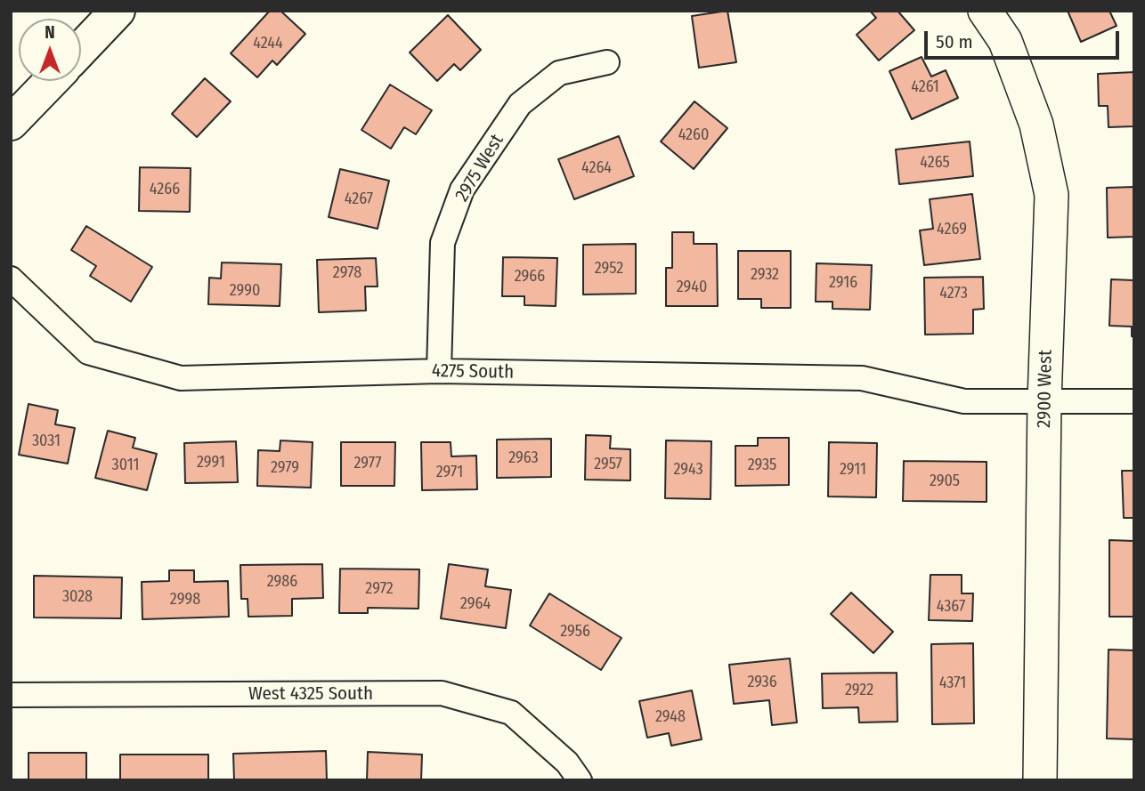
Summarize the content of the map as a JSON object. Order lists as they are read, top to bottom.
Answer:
{
  "streets": {
    "street": [
      "2975 West",
      "4275 South",
      "2900 West",
      "West 4325 South"
    ]
  },
  "crossings": [
    ["2975 West", "4275 South"],
    ["4275 South", "2900 West"]
  ],
  "house_numbers": [
    "4244",
    "4261",
    "4260",
    "4265",
    "4264",
    "4266",
    "4267",
    "4269",
    "2952",
    "2978",
    "2932",
    "2966",
    "2916",
    "2940",
    "2990",
    "4273",
    "3031",
    "2963",
    "2991",
    "2977",
    "2957",
    "3011",
    "2935",
    "2979",
    "2943",
    "2911",
    "2971",
    "2905",
    "2986",
    "2972",
    "3028",
    "2998",
    "2964",
    "4367",
    "2956",
    "2936",
    "4371",
    "2922",
    "2948"
  ],
  "scale_bar": "50 m",
  "north": "top"
}
